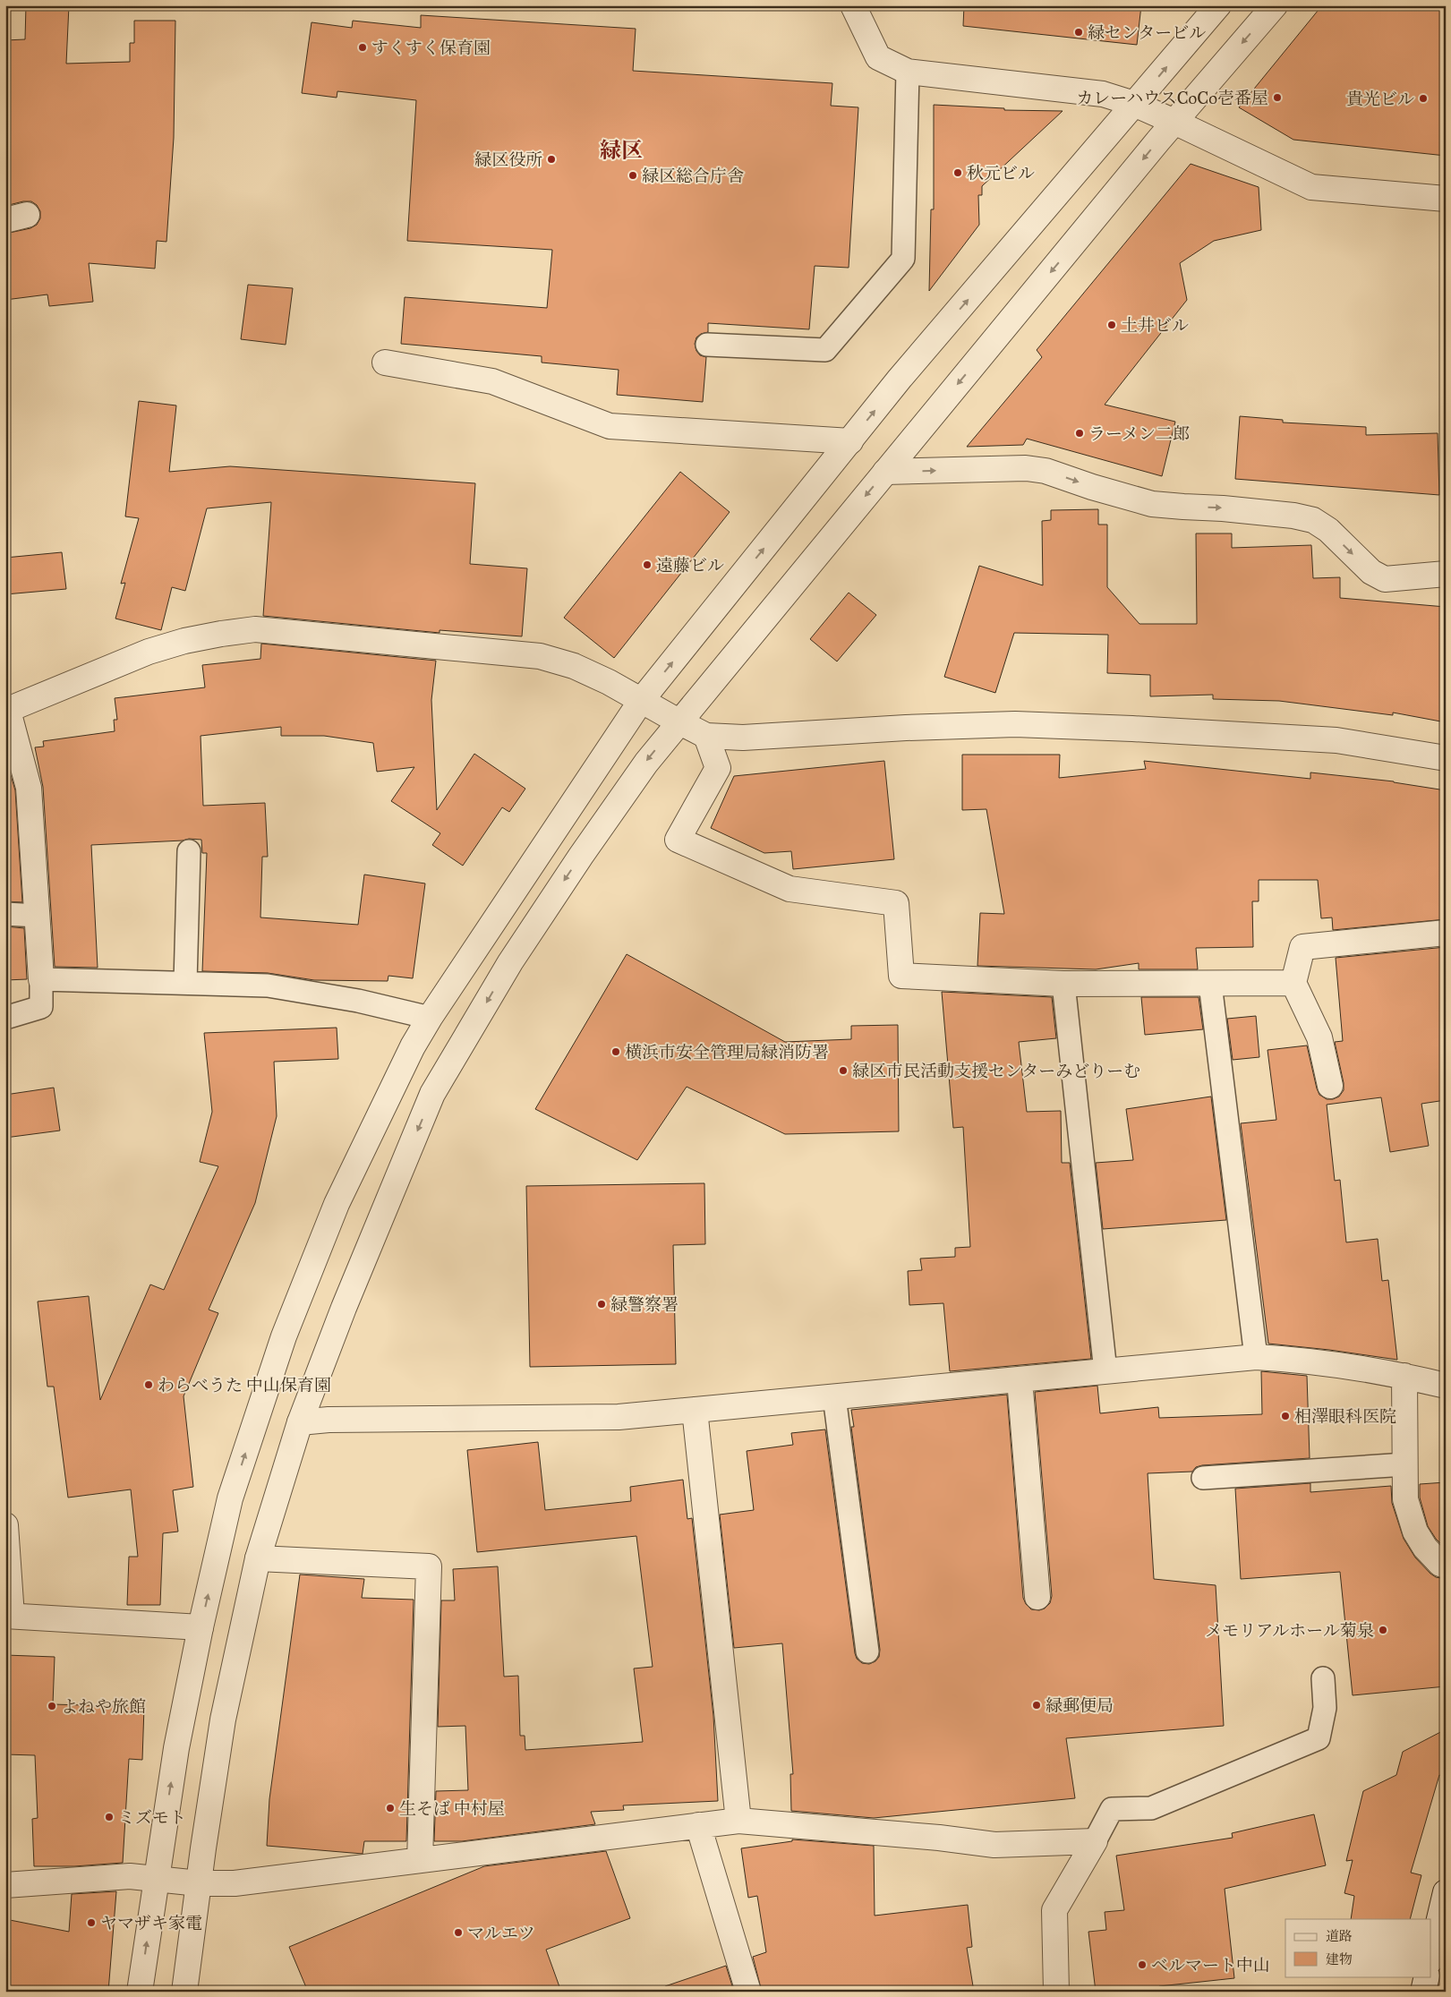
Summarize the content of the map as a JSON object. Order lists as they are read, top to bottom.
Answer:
{
  "districts": ["緑区"],
  "places": [
    "緑センタービル",
    "すくすく保育園",
    "カレーハウスCoCo壱番屋",
    "貴光ビル",
    "緑区役所",
    "秋元ビル",
    "緑区総合庁舎",
    "土井ビル",
    "ラーメン二郎",
    "遠藤ビル",
    "横浜市安全管理局緑消防署",
    "緑区市民活動支援センターみどりーむ",
    "緑警察署",
    "わらべうた 中山保育園",
    "相澤眼科医院",
    "メモリアルホール菊泉",
    "緑郵便局",
    "よねや旅館",
    "生そば 中村屋",
    "ミズモト",
    "ヤマザキ家電",
    "マルエツ",
    "ベルマート中山"
  ],
  "legend": ["道路", "建物"]
}
